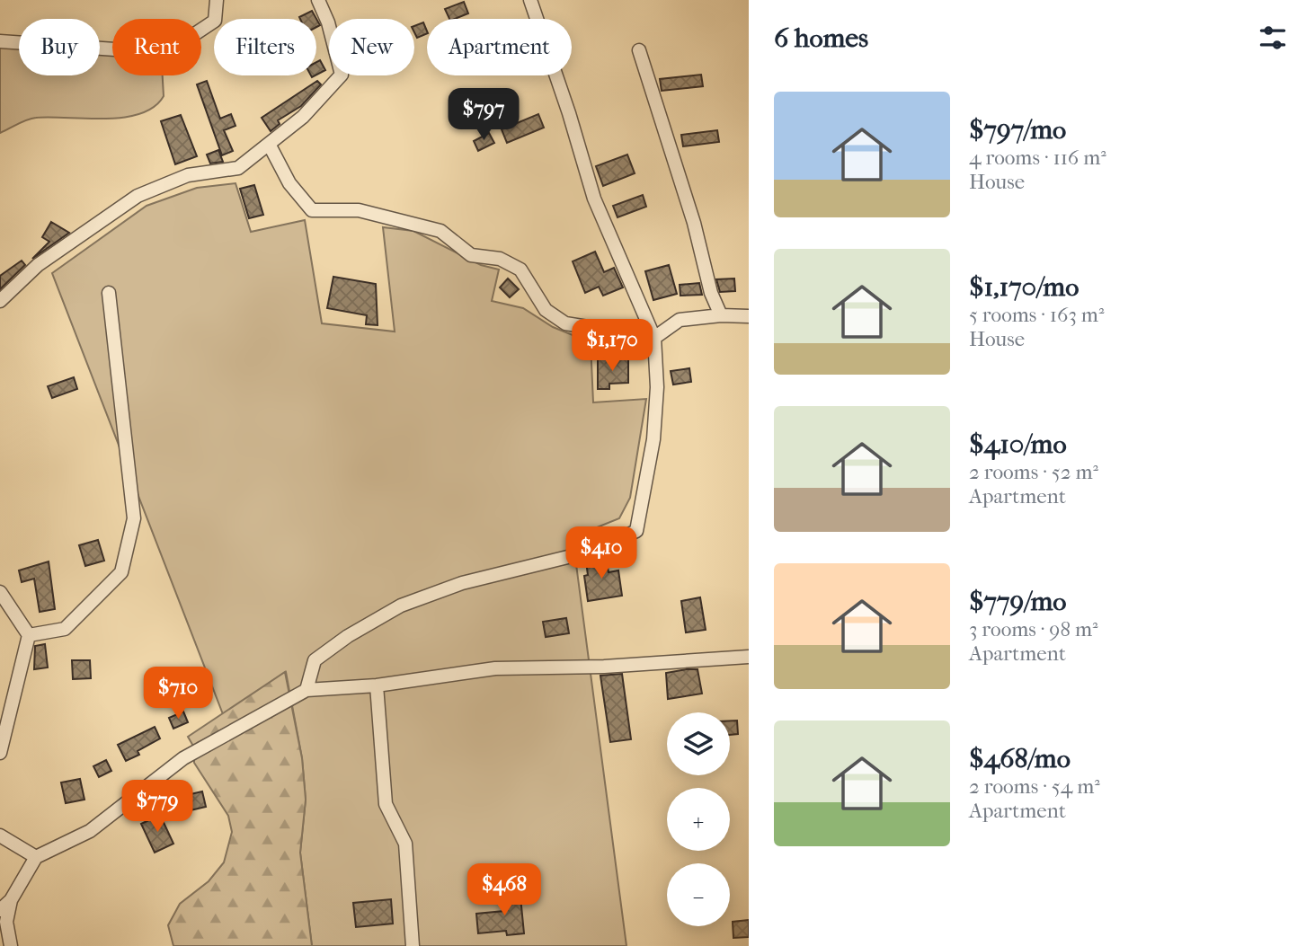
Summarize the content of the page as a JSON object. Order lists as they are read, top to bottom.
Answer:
{
  "page": {
    "heading": "6 homes",
    "chip": [
      "Buy",
      "Rent",
      "Filters",
      "New",
      "Apartment"
    ],
    "list": [
      {
        "name": "$797/mo",
        "note": "4 rooms · 116 m² · House"
      },
      {
        "name": "$1,170/mo",
        "note": "5 rooms · 163 m² · House"
      },
      {
        "name": "$410/mo",
        "note": "2 rooms · 52 m² · Apartment"
      },
      {
        "name": "$779/mo",
        "note": "3 rooms · 98 m² · Apartment"
      },
      {
        "name": "$468/mo",
        "note": "2 rooms · 54 m² · Apartment"
      }
    ],
    "price": [
      "$797",
      "$1,170",
      "$410",
      "$710",
      "$779",
      "$468"
    ],
    "map_buttons": ["+", "−"]
  }
}
